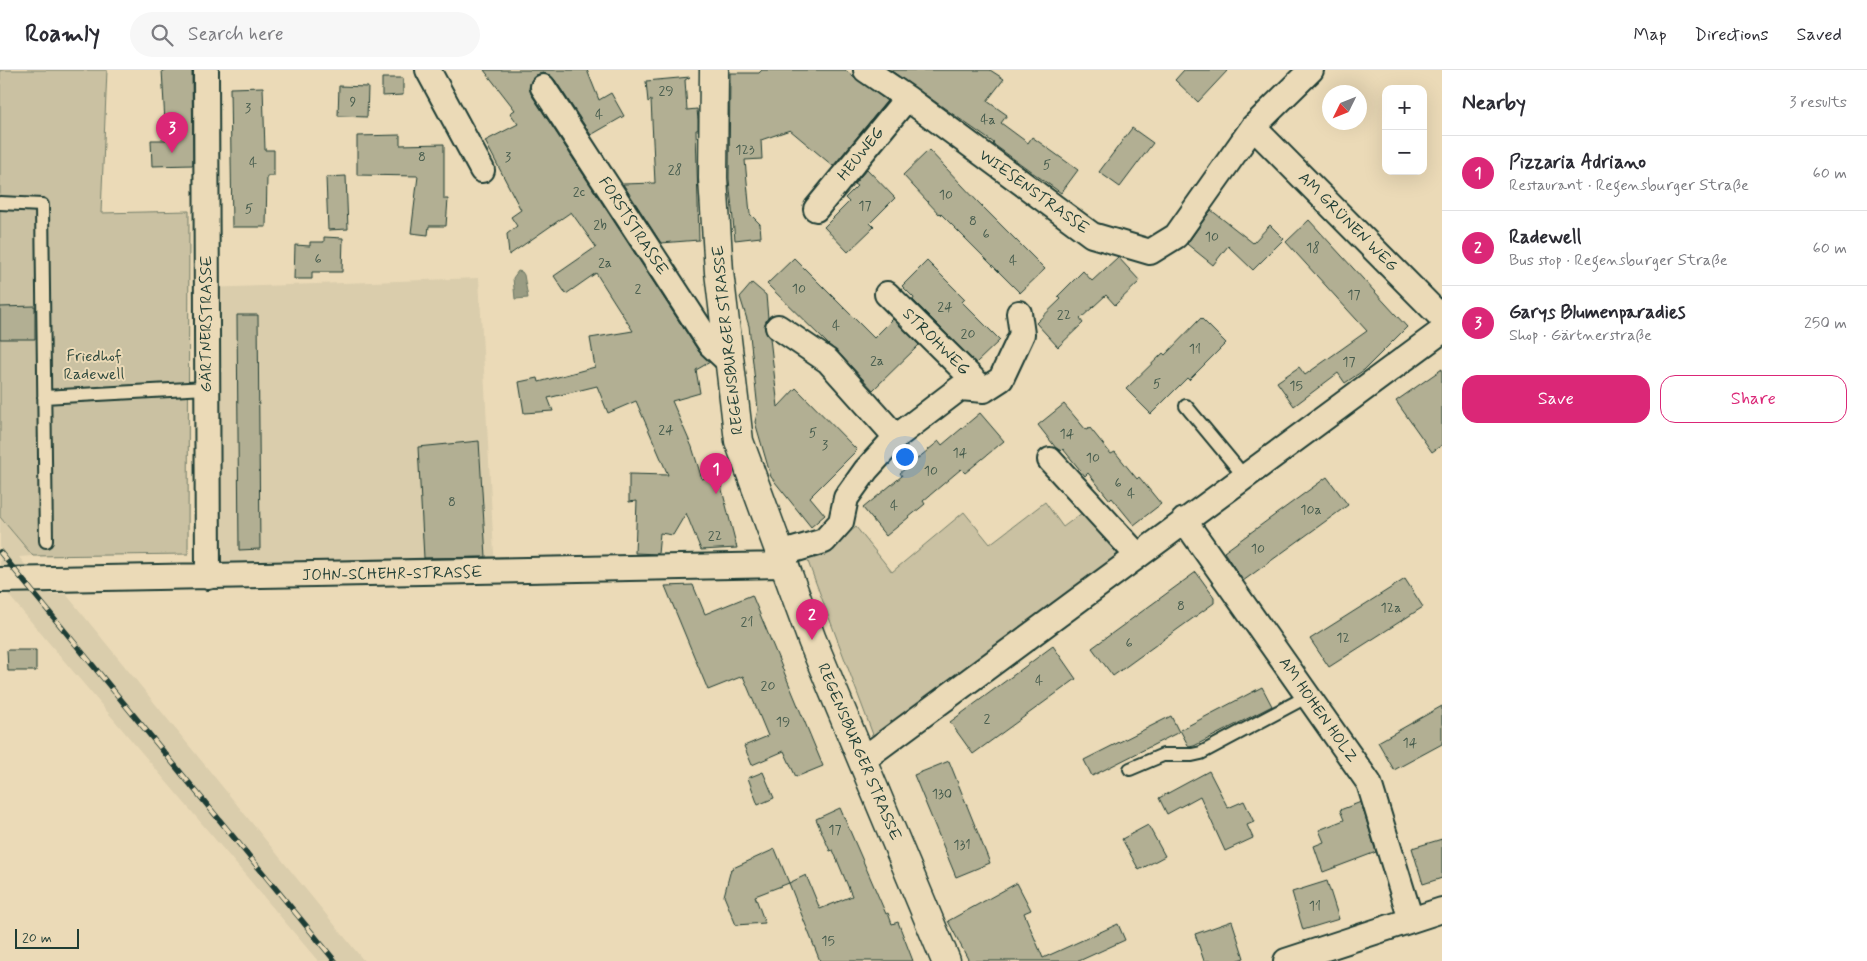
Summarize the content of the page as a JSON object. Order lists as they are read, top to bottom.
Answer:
{
  "streets": {
    "main road": ["REGENSBURGER STRASSE"],
    "street": [
      "HEUWEG",
      "WIESENSTRASSE",
      "AM GRÜNEN WEG",
      "FORSTSTRASSE",
      "GÄRTNERSTRASSE",
      "STROHWEG",
      "JOHN-SCHEHR-STRASSE",
      "AM HOHEN HOLZ"
    ]
  },
  "crossings": [
    ["HEUWEG", "WIESENSTRASSE"],
    ["WIESENSTRASSE", "AM GRÜNEN WEG"],
    ["FORSTSTRASSE", "REGENSBURGER STRASSE"],
    ["GÄRTNERSTRASSE", "JOHN-SCHEHR-STRASSE"],
    ["REGENSBURGER STRASSE", "JOHN-SCHEHR-STRASSE"],
    ["STROHWEG", "JOHN-SCHEHR-STRASSE"]
  ],
  "parks": ["Friedhof Radewell"],
  "house_numbers": [
    "29",
    "9",
    "3",
    "4",
    "4a",
    "123",
    "8",
    "3",
    "4",
    "5",
    "28",
    "2c",
    "10",
    "17",
    "5",
    "8",
    "2b",
    "6",
    "10",
    "18",
    "6",
    "4",
    "2a",
    "2",
    "10",
    "17",
    "24",
    "22",
    "4",
    "20",
    "11",
    "2a",
    "17",
    "5",
    "15",
    "24",
    "5",
    "14",
    "3",
    "14",
    "10",
    "10",
    "6",
    "4",
    "8",
    "4",
    "10a",
    "22",
    "10",
    "8",
    "12a",
    "21",
    "12",
    "6",
    "4",
    "20",
    "2",
    "19",
    "14",
    "130",
    "17",
    "131",
    "11",
    "15"
  ],
  "scale_bar": "20 m",
  "north": "bottom left",
  "page": {
    "header": "Roamly",
    "search": "Search here",
    "nav": ["Map", "Directions", "Saved"],
    "heading": ["Nearby", "3 results"],
    "map_buttons": ["+", "−"],
    "pins": ["3", "1", "2"],
    "list": [
      {
        "mark": "1",
        "name": "Pizzaria Adriano",
        "note": "Restaurant · Regensburger Straße",
        "value": "60 m"
      },
      {
        "mark": "2",
        "name": "Radewell",
        "note": "Bus stop · Regensburger Straße",
        "value": "60 m"
      },
      {
        "mark": "3",
        "name": "Garys Blumenparadies",
        "note": "Shop · Gärtnerstraße",
        "value": "250 m"
      }
    ],
    "buttons": ["Save", "Share"],
    "scale": "20 m"
  }
}
